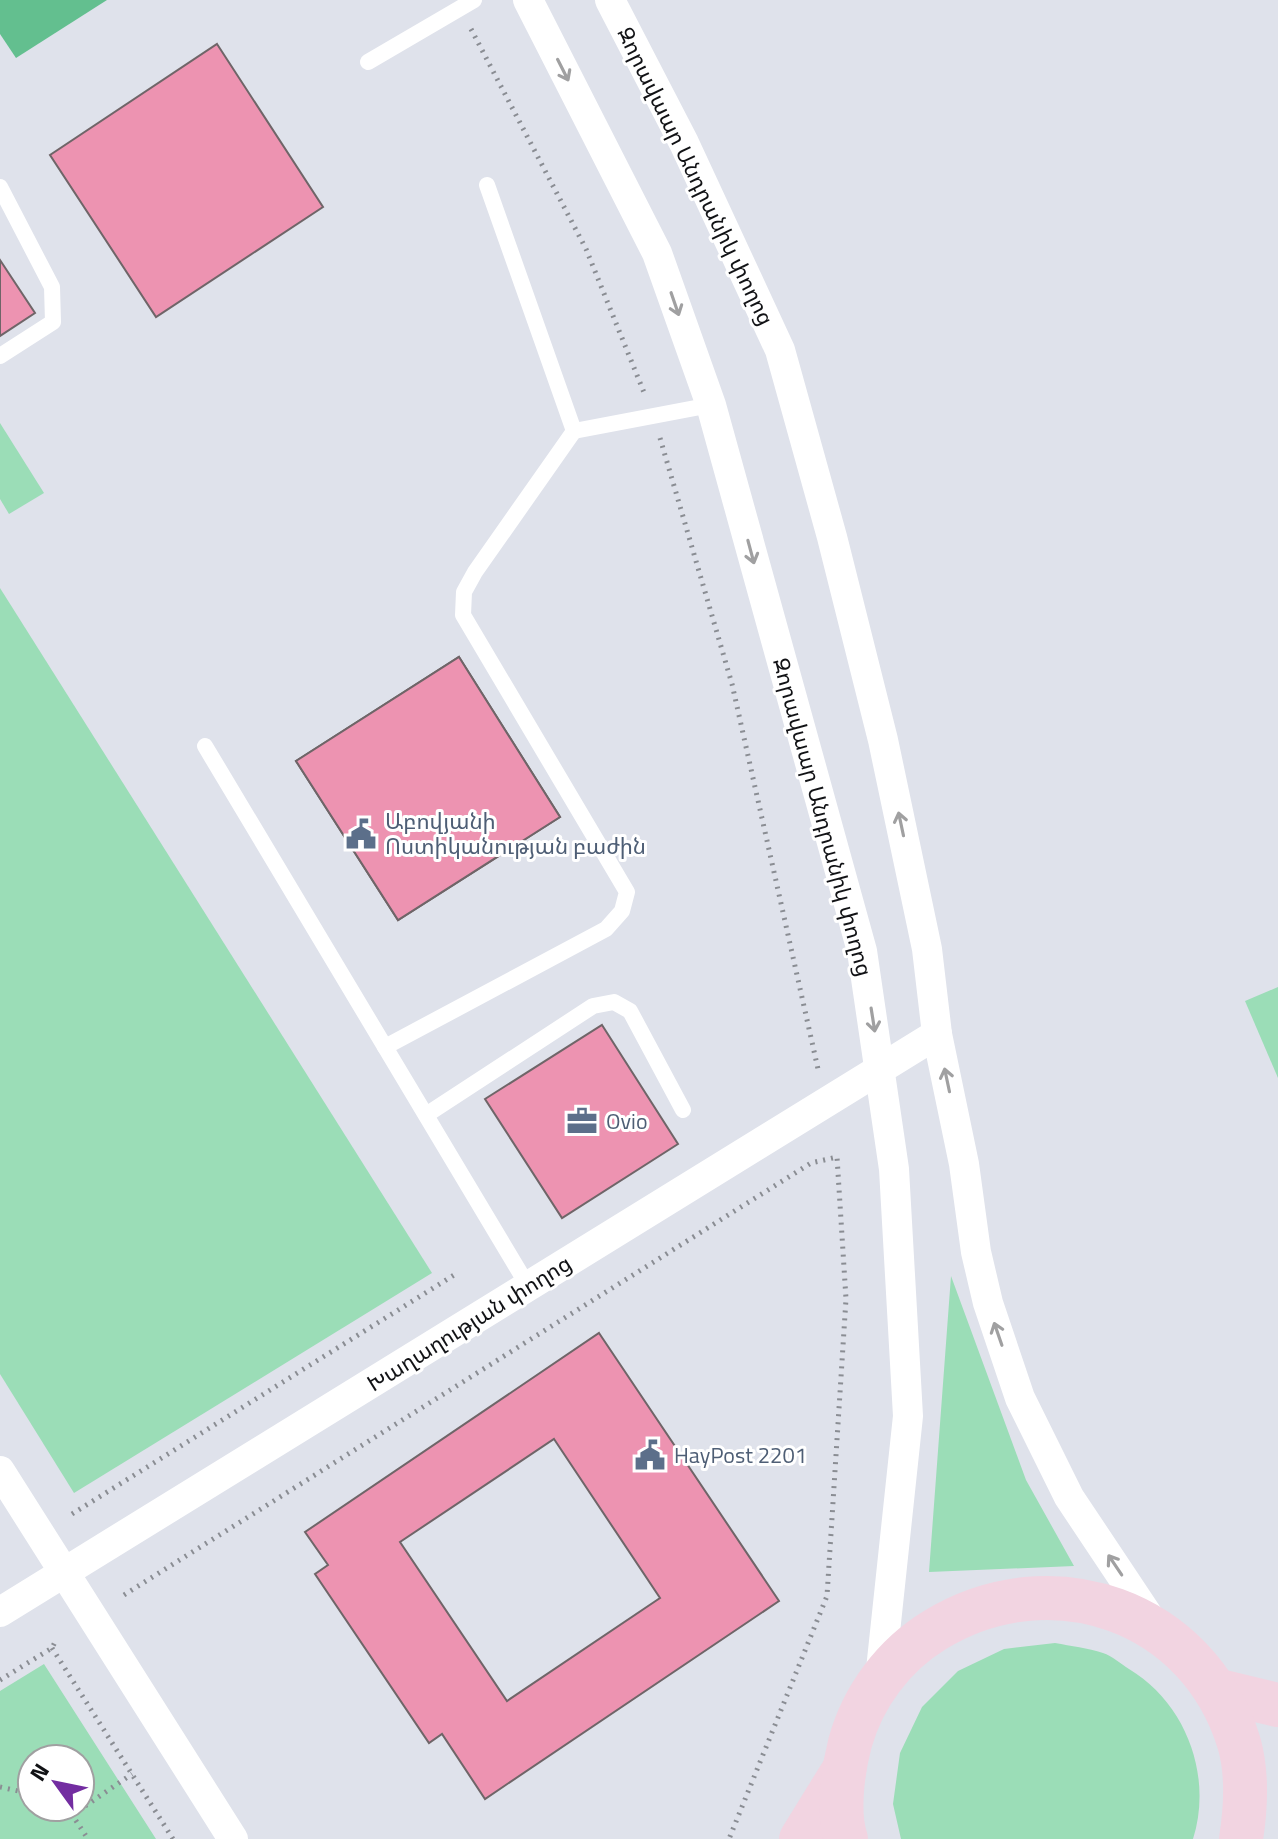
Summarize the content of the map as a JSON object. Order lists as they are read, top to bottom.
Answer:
{
  "streets": {
    "street": ["Զորավաար Անդրանիկ փողոց", "Խաղաղության փողոց"]
  },
  "crossings": [
    ["Զորավաար Անդրանիկ փողոց", "Խաղաղության փողոց"]
  ],
  "places": {
    "public building": ["Աբովյանի Ոստիկանության բաժին", "HayPost 2201"],
    "office": ["Ovio"]
  },
  "north": "top left"
}
